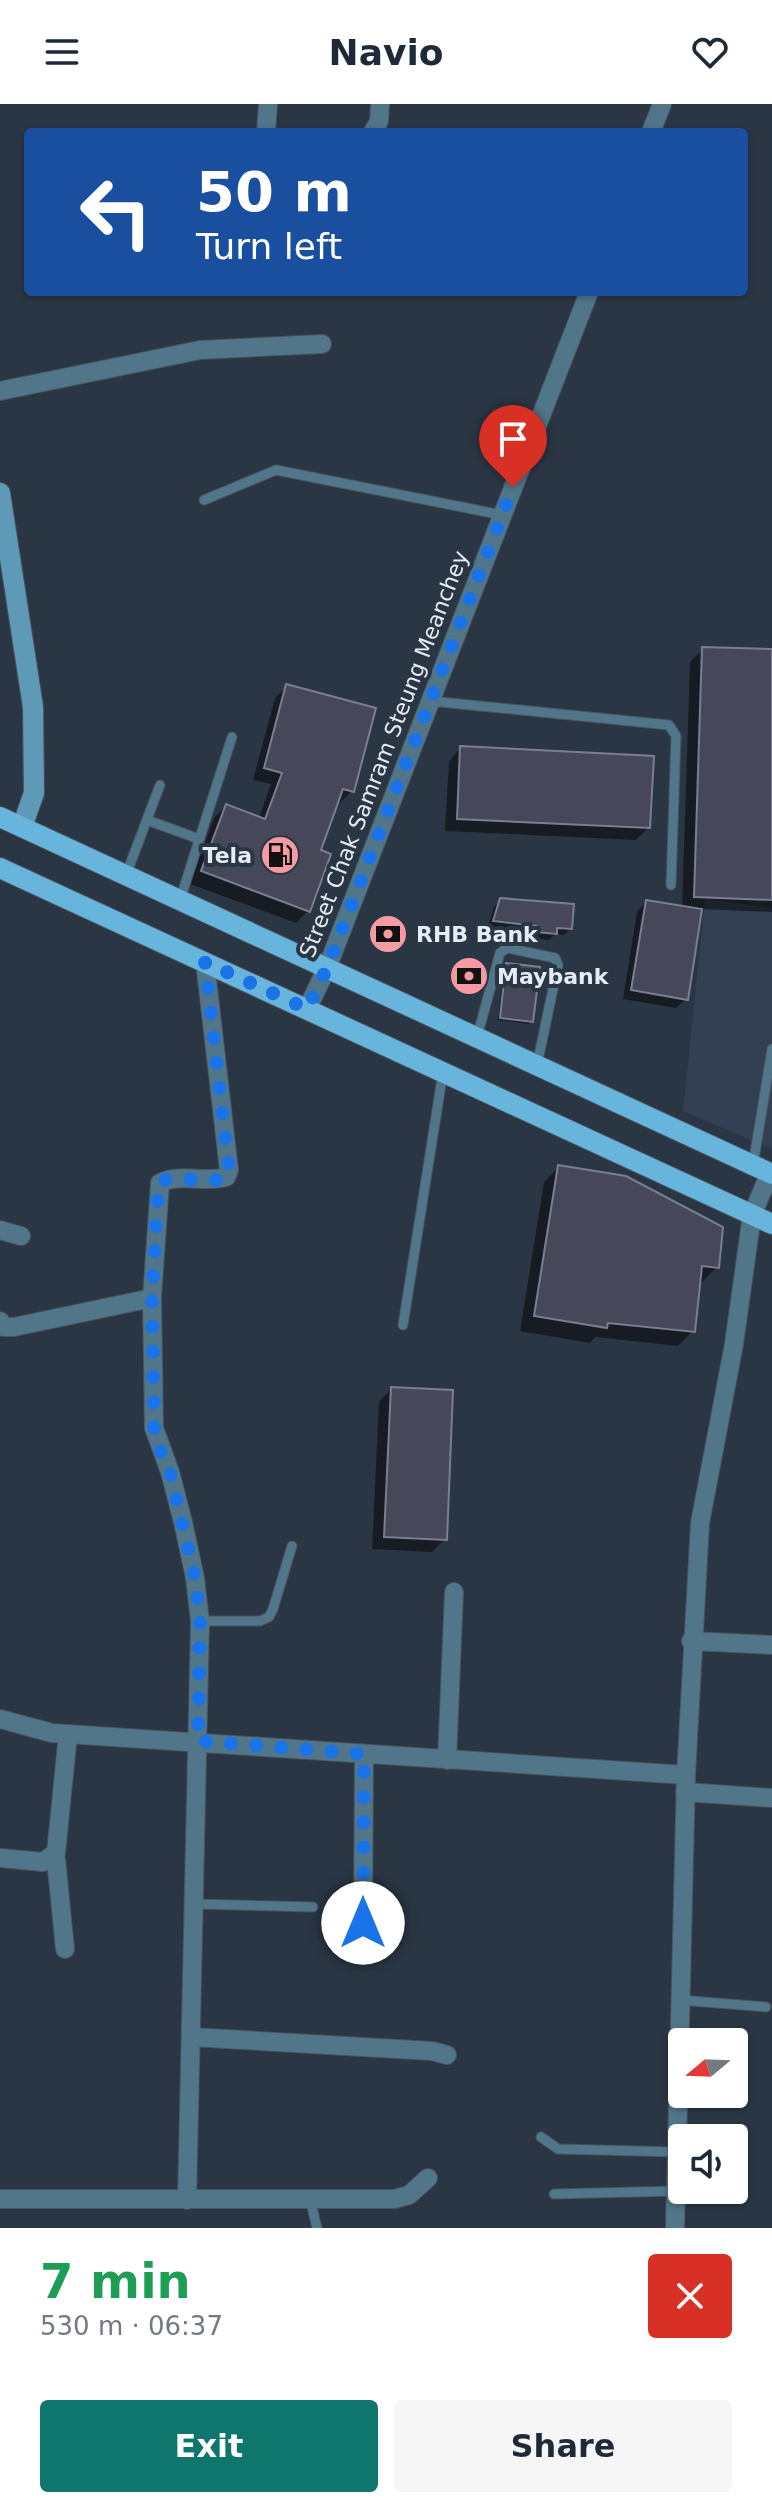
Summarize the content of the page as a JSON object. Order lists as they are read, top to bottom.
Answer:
{
  "streets": {
    "street": ["Street Chak Samram Steung Meanchey"]
  },
  "places": {
    "fuel station": ["Tela"],
    "bank": ["RHB Bank", "Maybank"]
  },
  "north": "left",
  "page": {
    "header": "Navio",
    "turn": ["50 m", "Turn left"],
    "heading": ["7 min", "530 m · 06:37"],
    "buttons": ["Exit", "Share"]
  }
}
